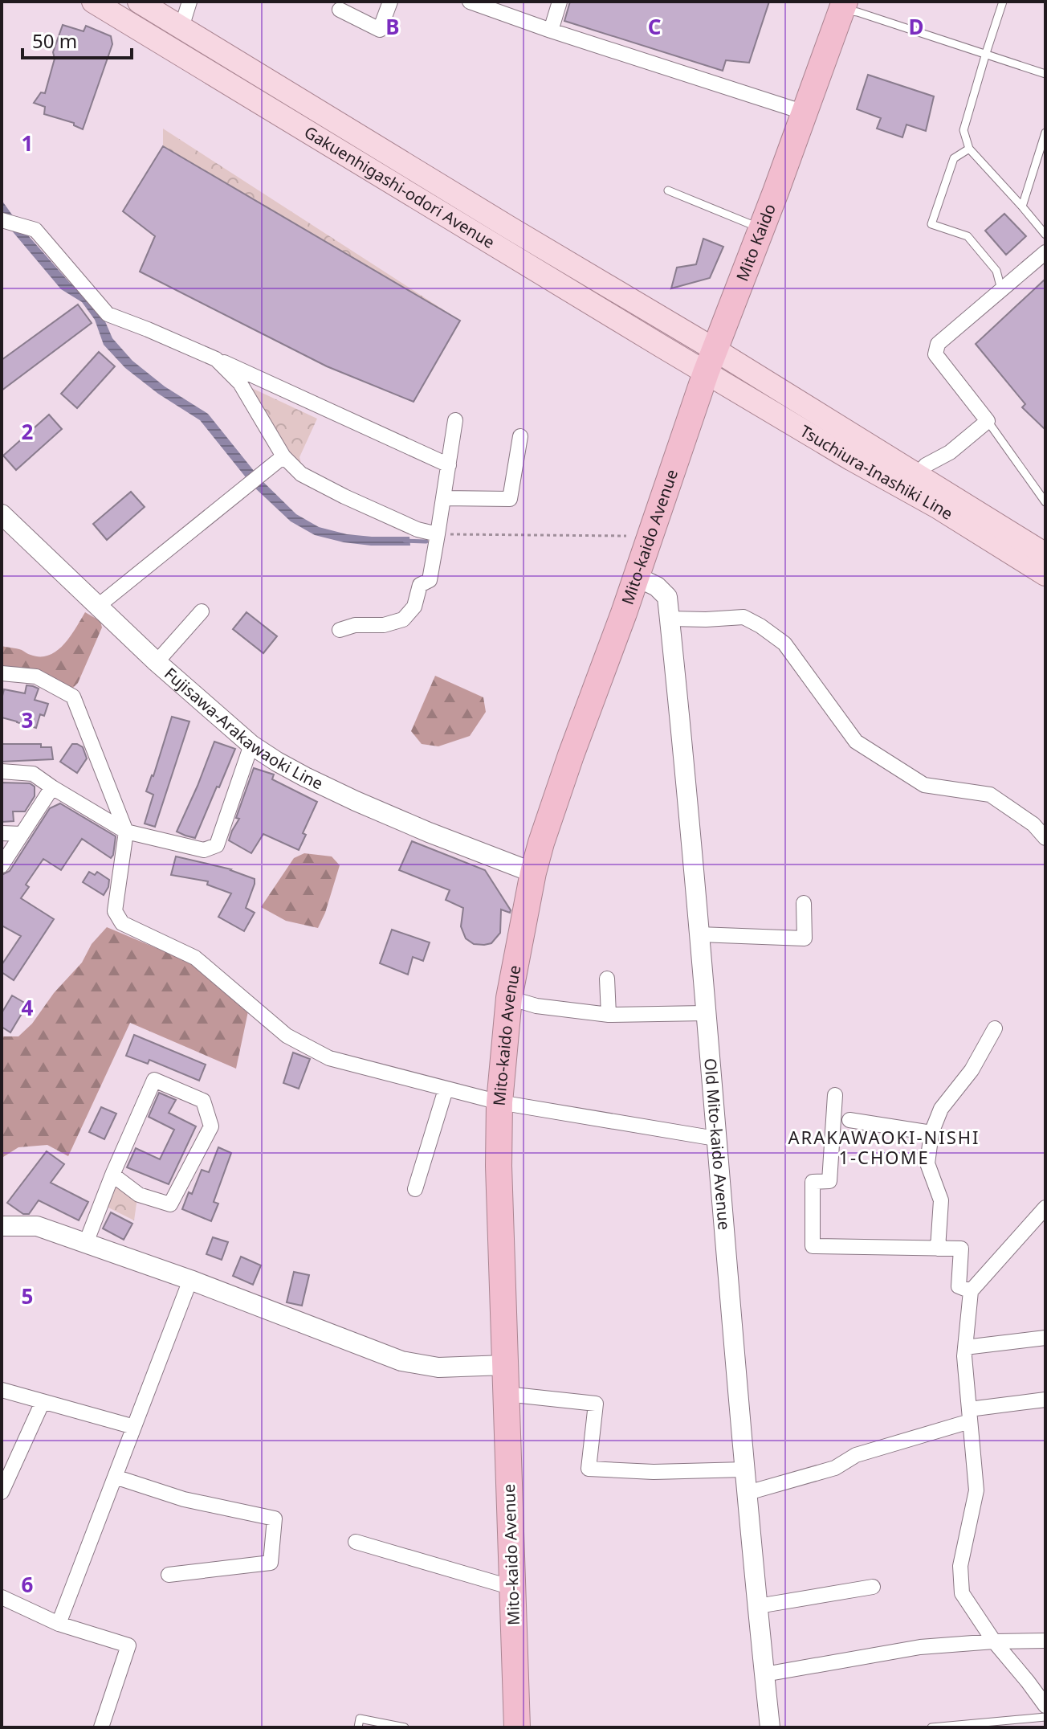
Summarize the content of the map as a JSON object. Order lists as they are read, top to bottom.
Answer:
{
  "streets": {
    "highway": ["Mito Kaido", "Mito-kaido Avenue"],
    "main road": ["Gakuenhigashi-odori Avenue", "Tsuchiura-Inashiki Line"],
    "street": ["Fujisawa-Arakawaoki Line", "Old Mito-kaido Avenue"]
  },
  "crossings": [
    ["Gakuenhigashi-odori Avenue", "Mito Kaido"],
    ["Gakuenhigashi-odori Avenue", "Tsuchiura-Inashiki Line"],
    ["Gakuenhigashi-odori Avenue", "Mito-kaido Avenue"],
    ["Mito Kaido", "Tsuchiura-Inashiki Line"],
    ["Mito Kaido", "Mito-kaido Avenue"],
    ["Tsuchiura-Inashiki Line", "Mito-kaido Avenue"],
    ["Mito-kaido Avenue", "Fujisawa-Arakawaoki Line"],
    ["Mito-kaido Avenue", "Old Mito-kaido Avenue"]
  ],
  "districts": ["ARAKAWAOKI-NISHI 1-CHOME"],
  "scale_bar": "50 m",
  "grid": {
    "columns": ["B", "C", "D"],
    "rows": [
      "1",
      "2",
      "3",
      "4",
      "5",
      "6"
    ]
  }
}
